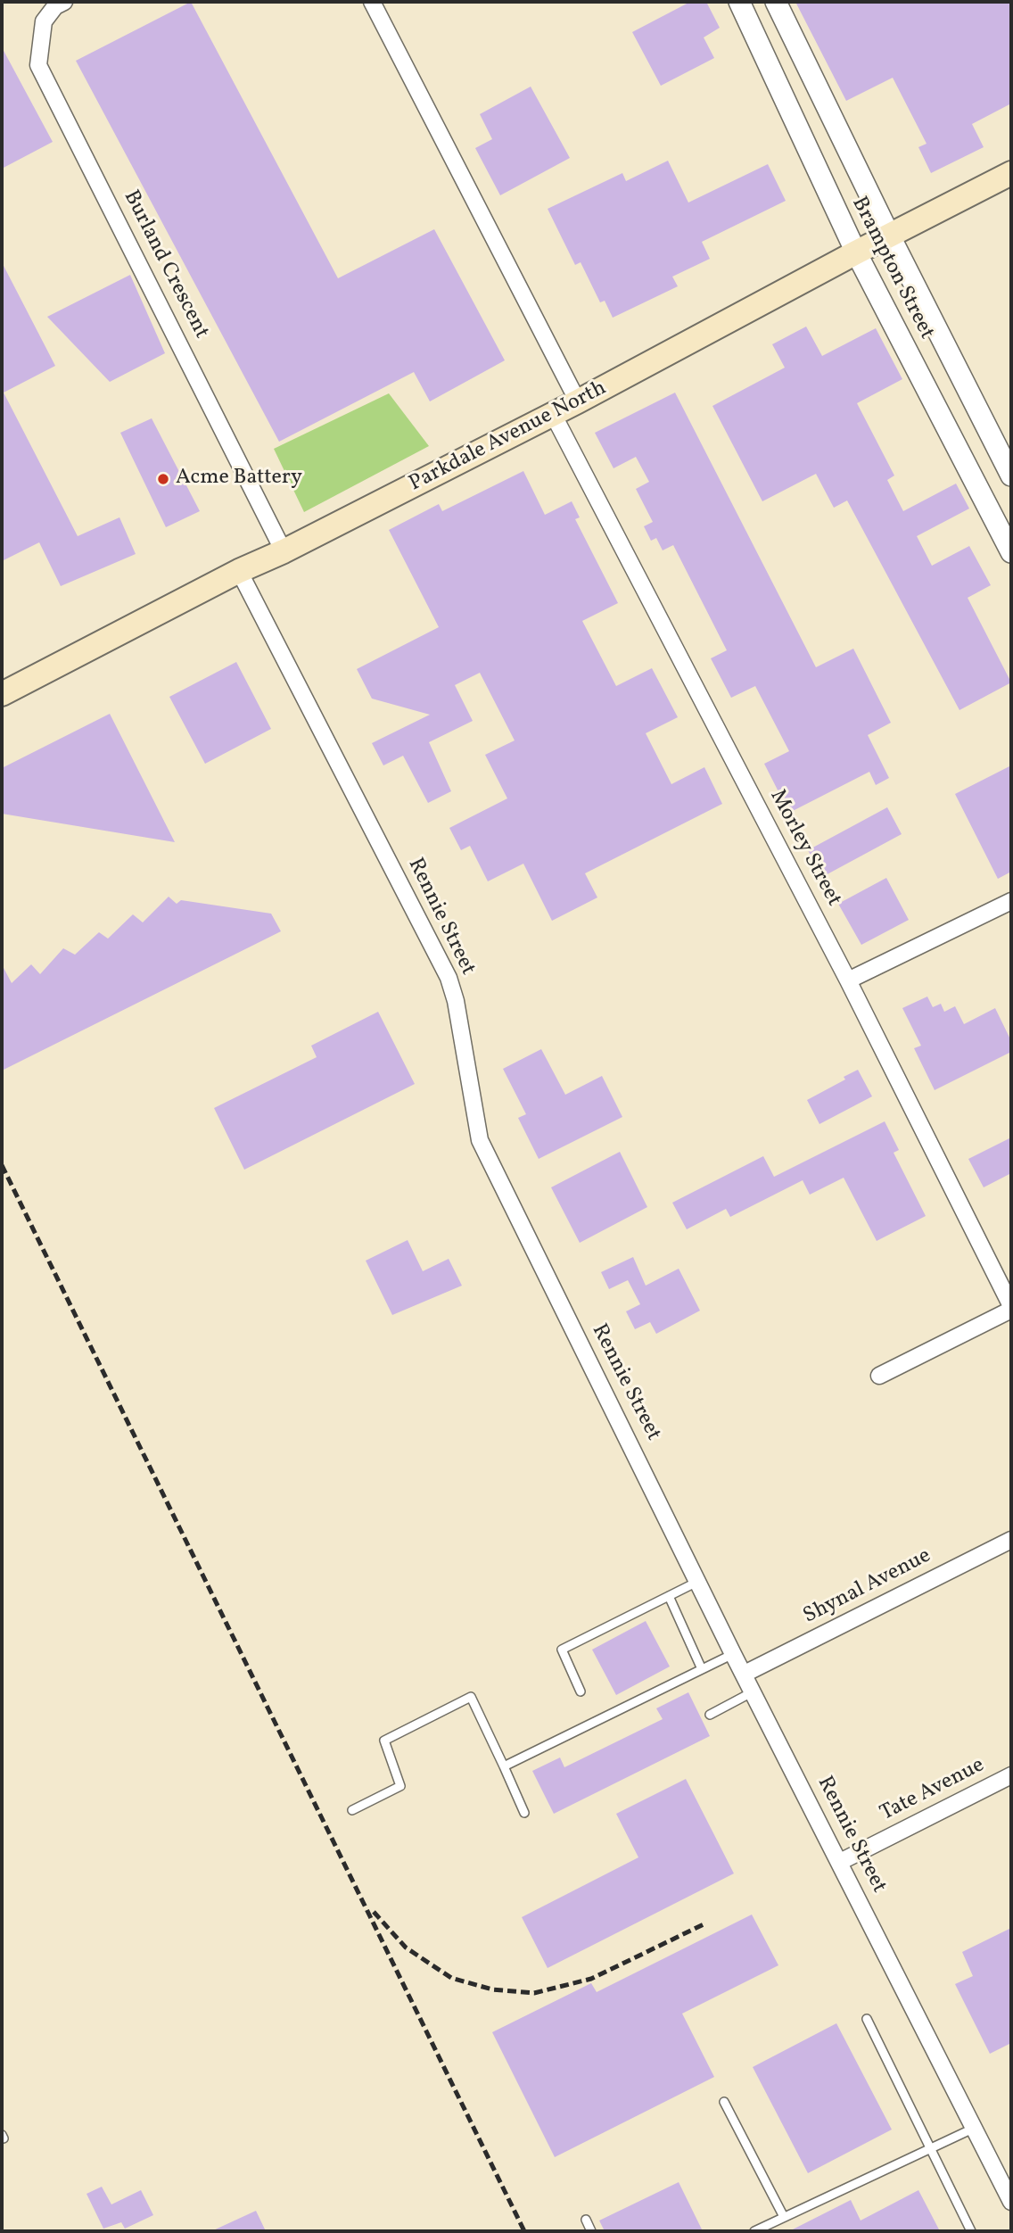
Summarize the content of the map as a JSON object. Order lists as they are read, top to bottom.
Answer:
{
  "streets": {
    "main road": ["Parkdale Avenue North"],
    "street": [
      "Burland Crescent",
      "Brampton Street",
      "Morley Street",
      "Rennie Street",
      "Shynal Avenue",
      "Tate Avenue"
    ]
  },
  "crossings": [
    ["Burland Crescent", "Parkdale Avenue North"],
    ["Brampton Street", "Parkdale Avenue North"],
    ["Parkdale Avenue North", "Morley Street"],
    ["Parkdale Avenue North", "Rennie Street"],
    ["Rennie Street", "Shynal Avenue"],
    ["Rennie Street", "Tate Avenue"]
  ],
  "places": ["Acme Battery"]
}
